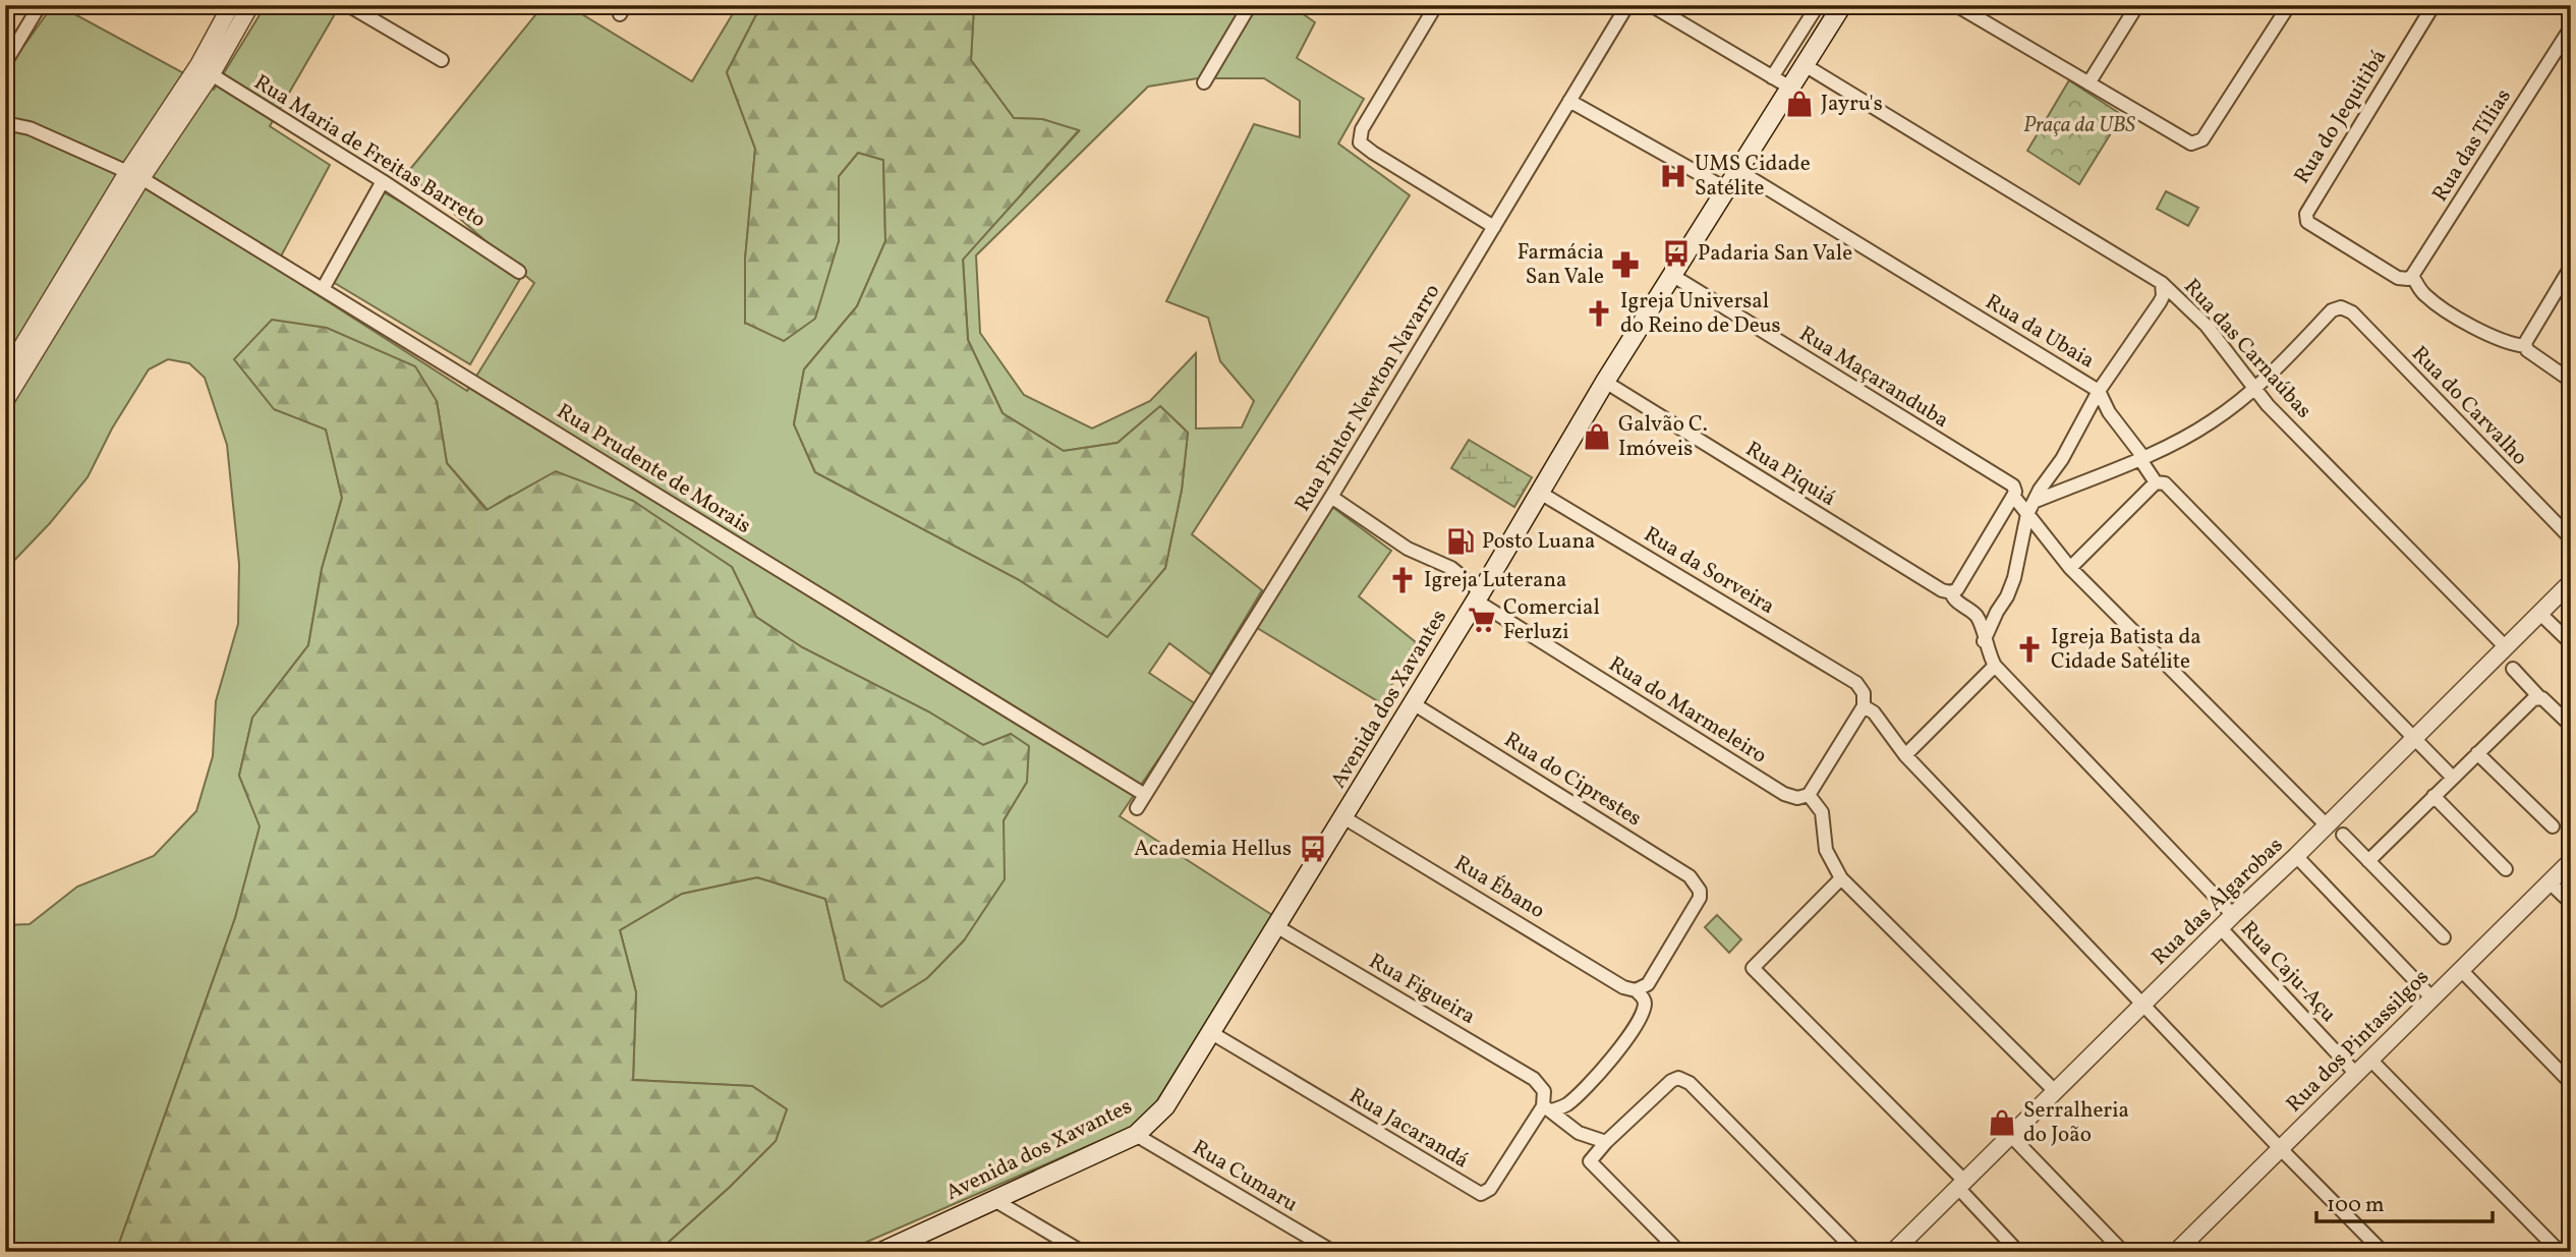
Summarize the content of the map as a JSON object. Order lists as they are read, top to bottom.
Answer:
{
  "streets": {
    "main road": ["Avenida dos Xavantes"],
    "street": [
      "Rua do Jequitibá",
      "Rua das Tílias",
      "Rua Maria de Freitas Barreto",
      "Rua da Ubaia",
      "Rua das Carnaúbas",
      "Rua Maçaranduba",
      "Rua Pintor Newton Navarro",
      "Rua do Carvalho",
      "Rua Prudente de Morais",
      "Rua Piquiá",
      "Rua da Sorveira",
      "Rua do Marmeleiro",
      "Rua do Ciprestes",
      "Rua Ébano",
      "Rua das Algarobas",
      "Rua Caju-Açu",
      "Rua Figueira",
      "Rua dos Pintassilgos",
      "Rua Jacarandá",
      "Rua Cumaru"
    ]
  },
  "crossings": [
    ["Rua do Jequitibá", "Rua das Tílias"],
    ["Rua da Ubaia", "Avenida dos Xavantes"],
    ["Rua da Ubaia", "Rua das Algarobas"],
    ["Rua das Carnaúbas", "Rua do Carvalho"],
    ["Rua das Carnaúbas", "Avenida dos Xavantes"],
    ["Rua das Carnaúbas", "Rua das Algarobas"],
    ["Rua Maçaranduba", "Avenida dos Xavantes"],
    ["Rua Pintor Newton Navarro", "Rua Prudente de Morais"],
    ["Rua Pintor Newton Navarro", "Rua do Marmeleiro"],
    ["Rua Piquiá", "Avenida dos Xavantes"],
    ["Rua da Sorveira", "Avenida dos Xavantes"],
    ["Avenida dos Xavantes", "Rua do Marmeleiro"],
    ["Avenida dos Xavantes", "Rua do Ciprestes"],
    ["Avenida dos Xavantes", "Rua Ébano"],
    ["Avenida dos Xavantes", "Rua Figueira"],
    ["Avenida dos Xavantes", "Rua Jacarandá"],
    ["Avenida dos Xavantes", "Rua Cumaru"],
    ["Rua do Ciprestes", "Rua Ébano"],
    ["Rua das Algarobas", "Rua Caju-Açu"],
    ["Rua Caju-Açu", "Rua dos Pintassilgos"],
    ["Rua Figueira", "Rua Jacarandá"]
  ],
  "parks": ["Praça da UBS"],
  "places": {
    "shop": ["Jayru's", "Galvão C. Imóveis", "Serralheria do João"],
    "hospital": ["UMS Cidade Satélite"],
    "bus stop": ["Padaria San Vale", "Academia Hellus"],
    "pharmacy": ["Farmácia San Vale"],
    "church": ["Igreja Universal do Reino de Deus", "Igreja Luterana", "Igreja Batista da Cidade Satélite"],
    "fuel station": ["Posto Luana"],
    "supermarket": ["Comercial Ferluzi"]
  },
  "scale_bar": "100 m"
}
